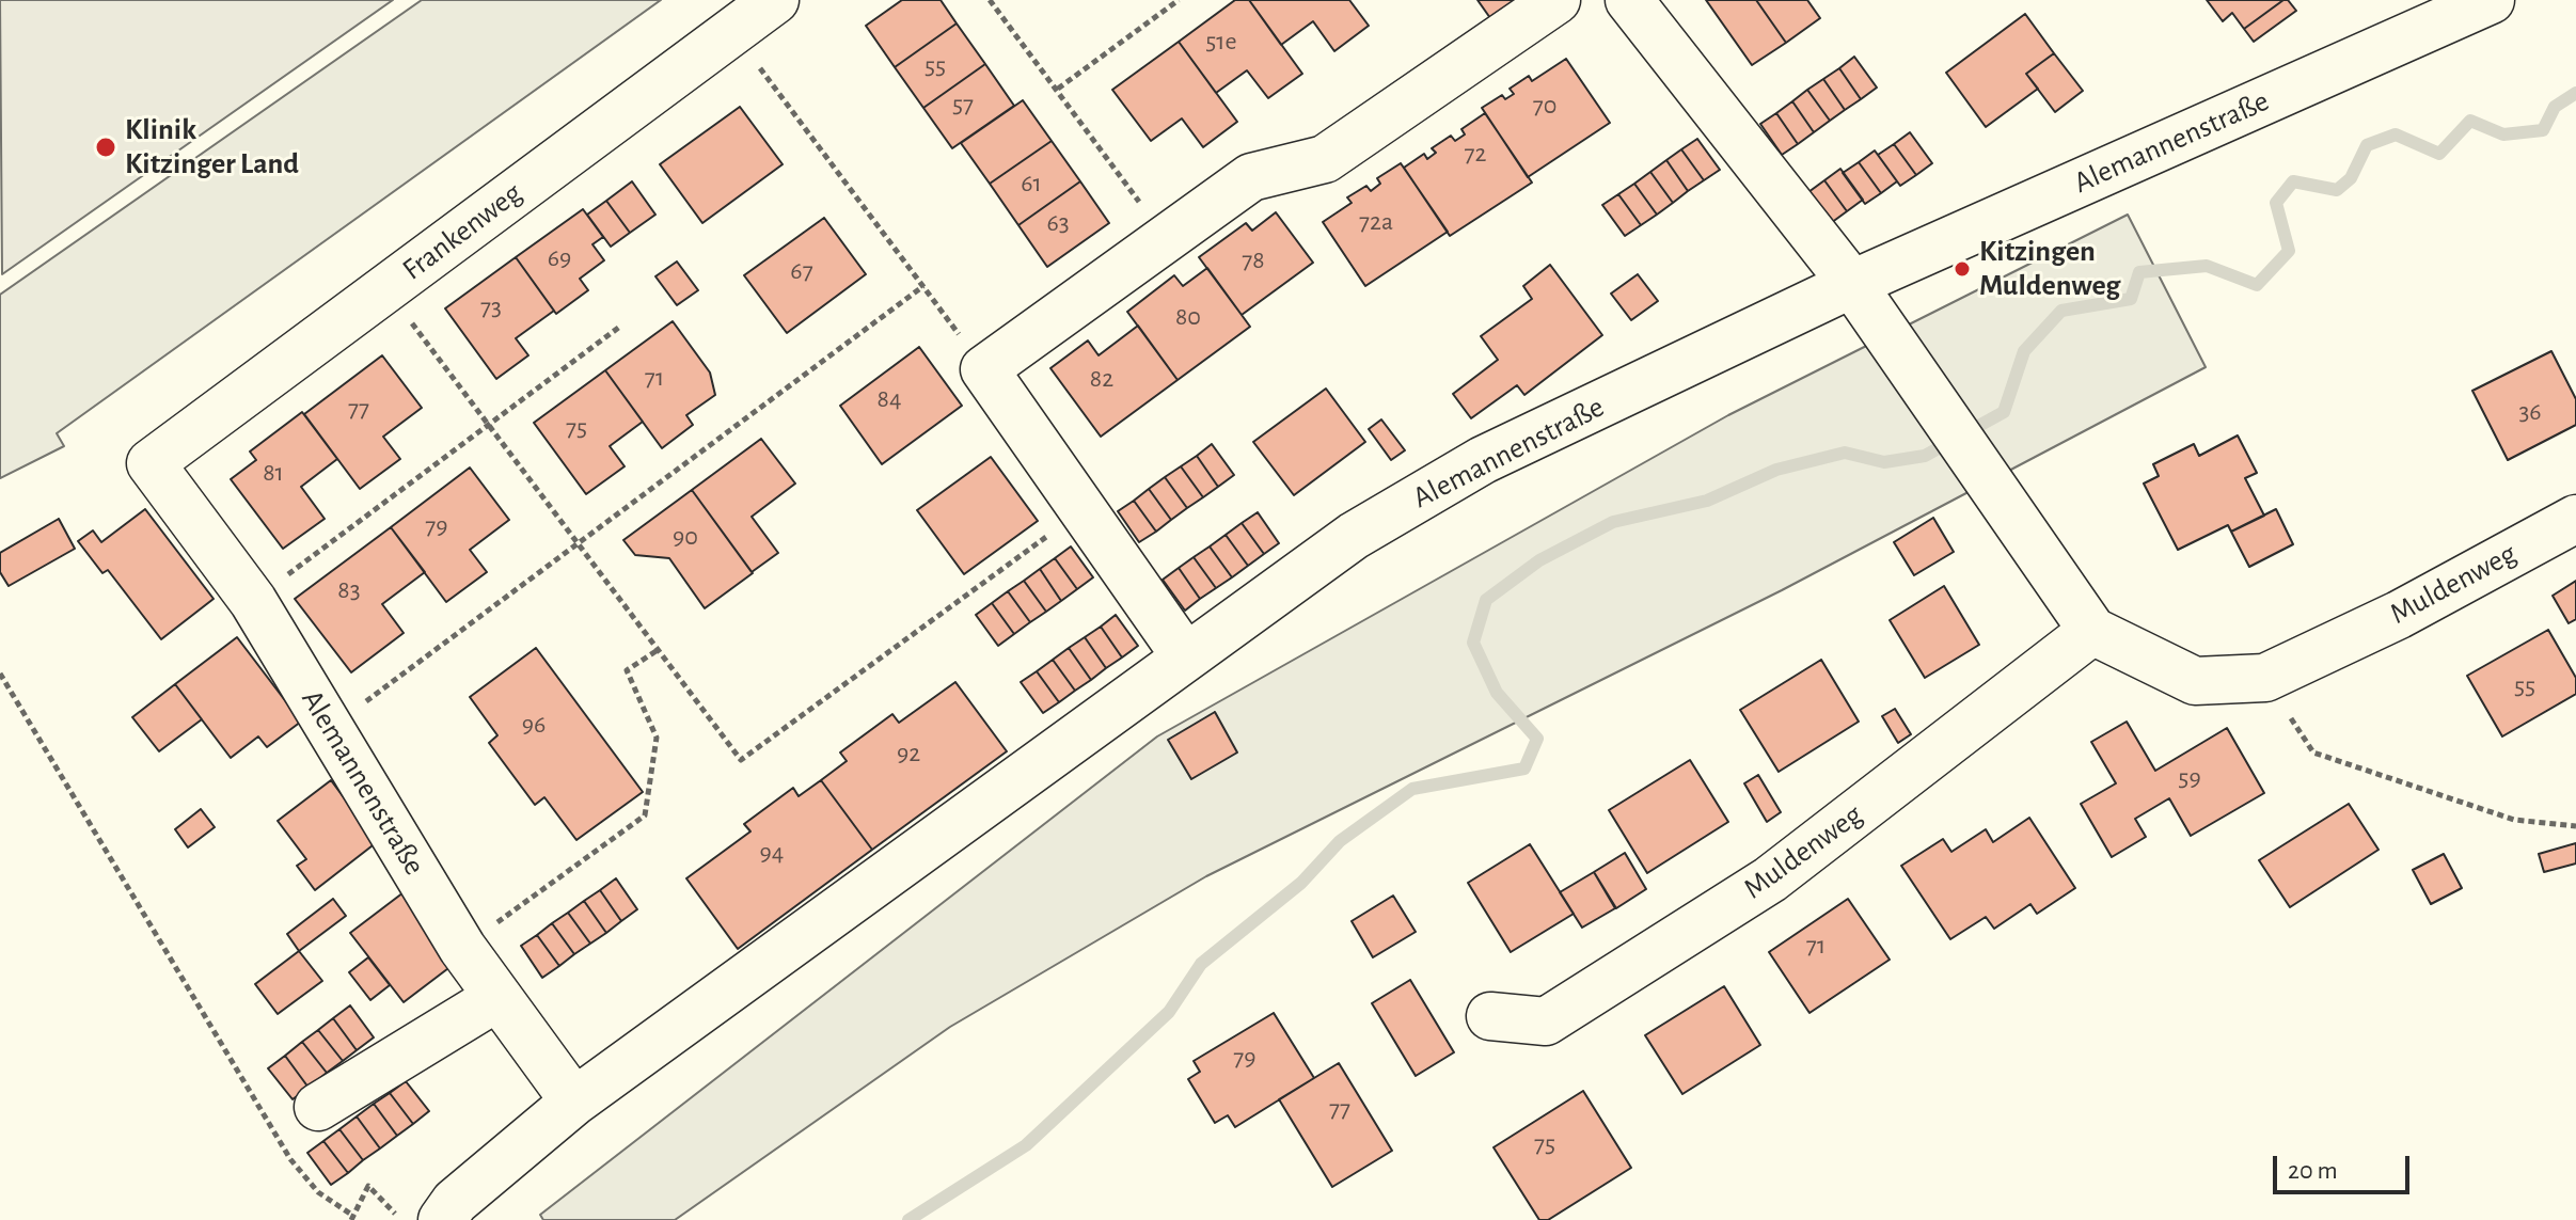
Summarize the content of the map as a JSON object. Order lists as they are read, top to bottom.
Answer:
{
  "streets": {
    "street": ["Alemannenstraße", "Frankenweg", "Muldenweg"]
  },
  "crossings": [
    ["Alemannenstraße", "Frankenweg"],
    ["Alemannenstraße", "Muldenweg"]
  ],
  "places": ["Klinik Kitzinger Land", "Kitzingen Muldenweg"],
  "house_numbers": [
    "51e",
    "55",
    "57",
    "70",
    "72",
    "61",
    "72a",
    "63",
    "69",
    "78",
    "67",
    "73",
    "80",
    "71",
    "82",
    "84",
    "77",
    "36",
    "75",
    "81",
    "79",
    "90",
    "83",
    "55",
    "96",
    "92",
    "59",
    "94",
    "71",
    "79",
    "77",
    "75"
  ],
  "scale_bar": "20 m"
}
